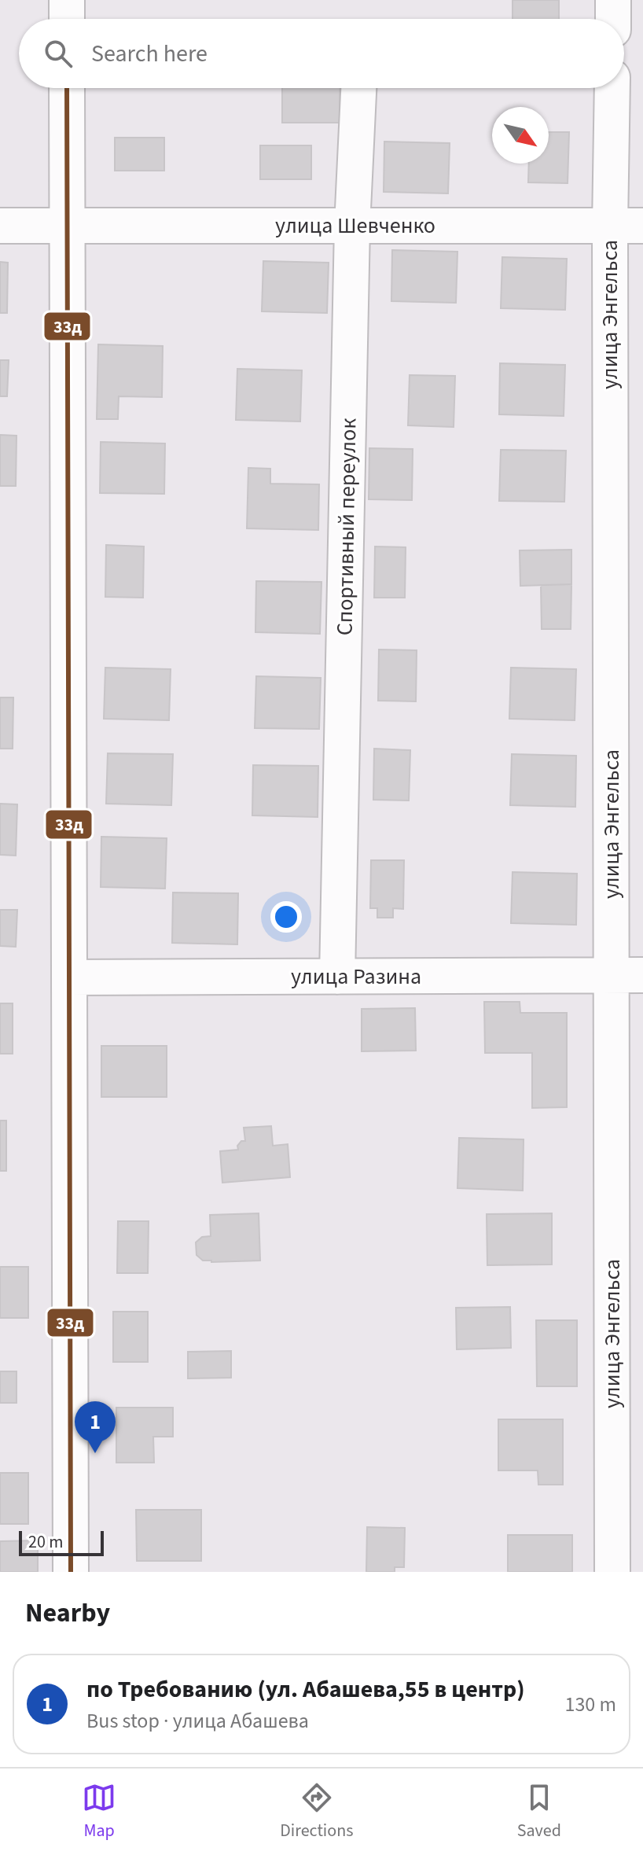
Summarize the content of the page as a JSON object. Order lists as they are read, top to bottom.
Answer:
{
  "streets": {
    "street": [
      "улица Шевченко",
      "улица Энгельса",
      "Спортивный переулок",
      "улица Разина"
    ]
  },
  "crossings": [
    ["улица Шевченко", "улица Энгельса"],
    ["улица Шевченко", "Спортивный переулок"],
    ["улица Энгельса", "улица Разина"],
    ["Спортивный переулок", "улица Разина"]
  ],
  "lines": ["transit line 33д"],
  "scale_bar": "20 m",
  "north": "bottom right",
  "page": {
    "search": "Search here",
    "pins": "1",
    "scale": "20 m",
    "heading": "Nearby",
    "list": [
      {
        "mark": "1",
        "name": "по Требованию (ул. Абашева,55 в центр)",
        "note": "Bus stop · улица Абашева",
        "value": "130 m"
      }
    ],
    "nav": ["Map", "Directions", "Saved"]
  }
}
